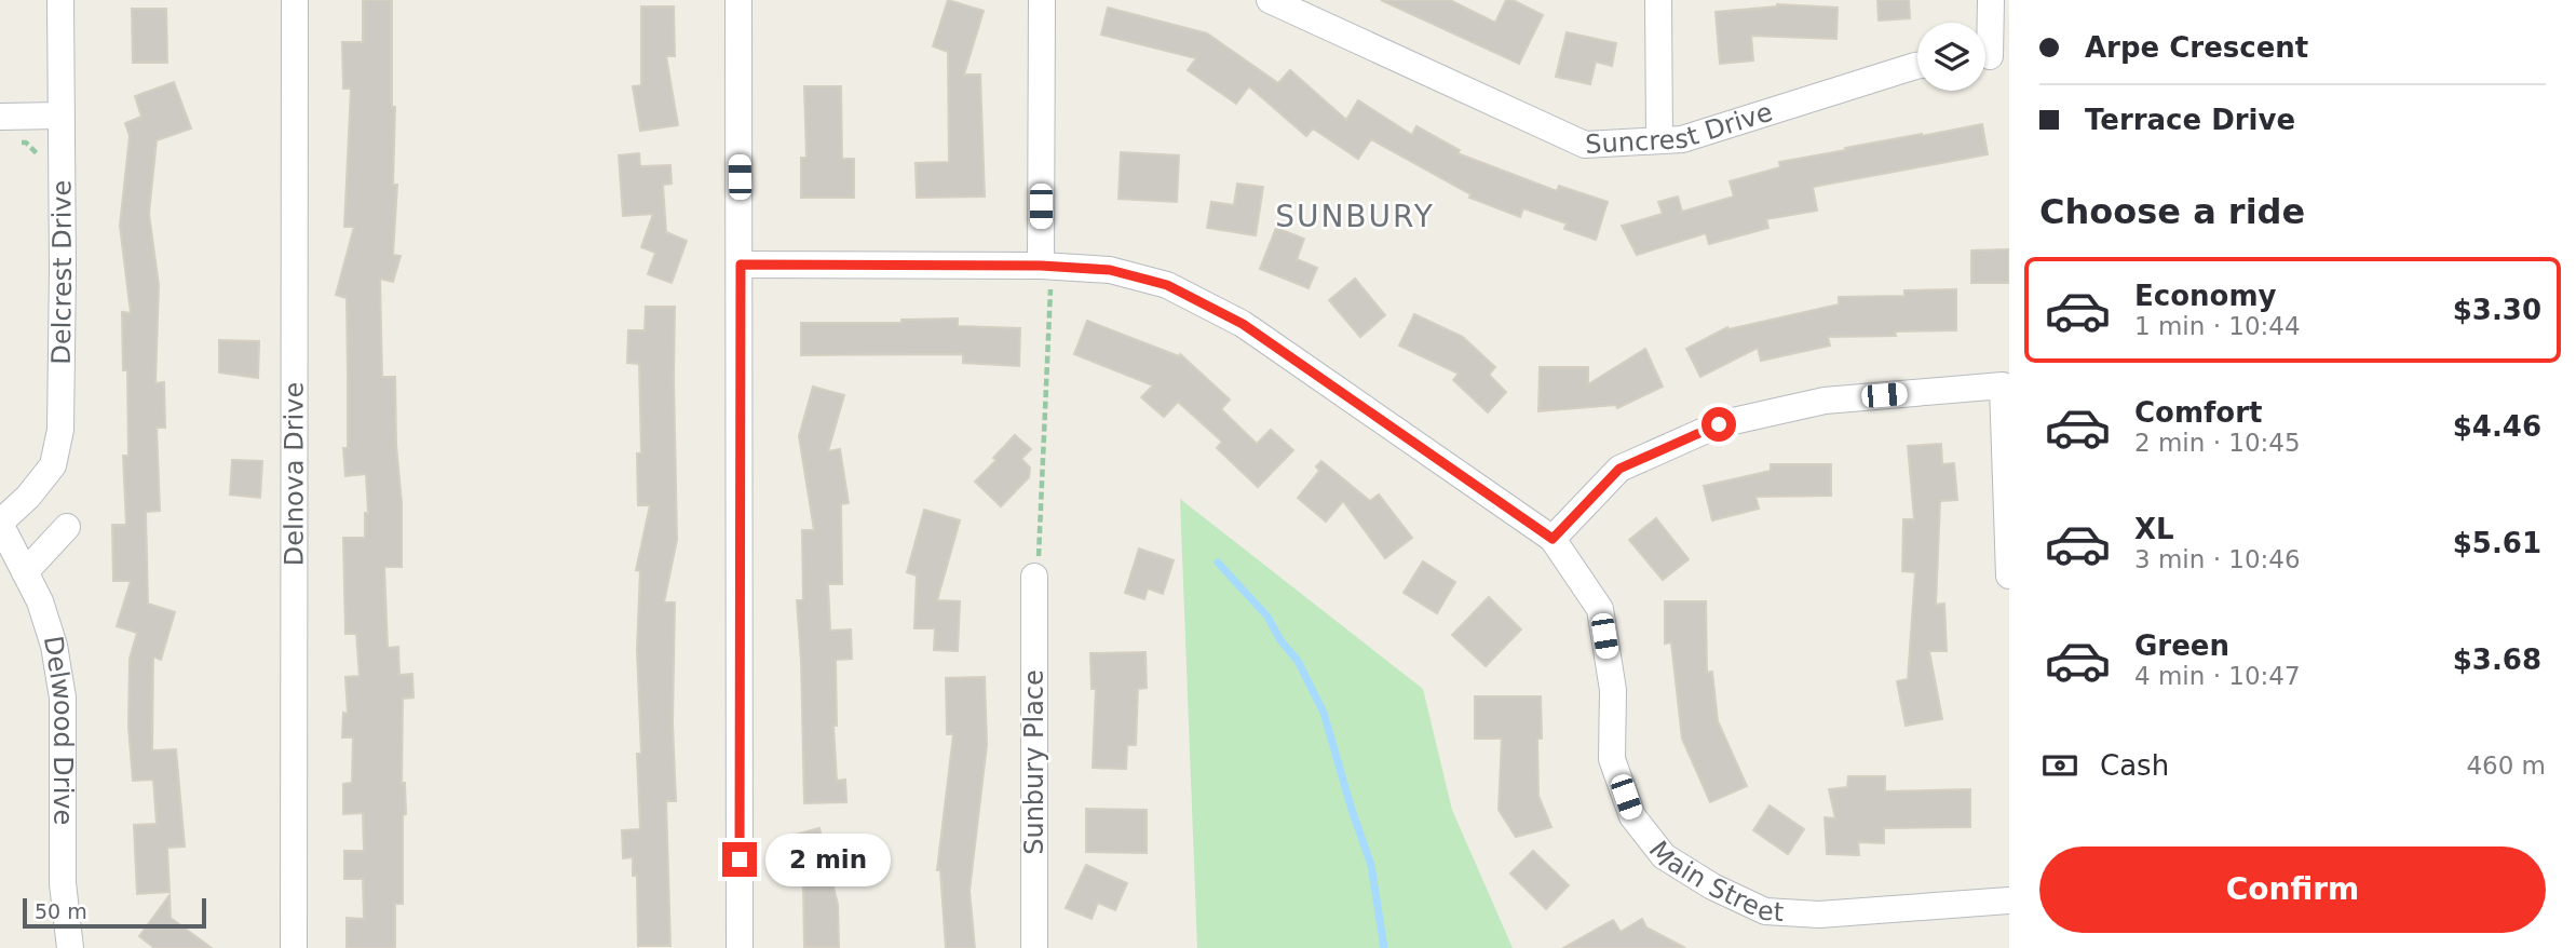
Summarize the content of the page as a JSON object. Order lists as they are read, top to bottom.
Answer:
{
  "streets": {
    "street": [
      "Suncrest Drive",
      "Delcrest Drive",
      "Delnova Drive",
      "Delwood Drive",
      "Sunbury Place",
      "Main Street"
    ]
  },
  "crossings": [
    ["Delcrest Drive", "Delwood Drive"]
  ],
  "districts": ["SUNBURY"],
  "scale_bar": "50 m",
  "page": {
    "banner": ["Arpe Crescent", "Terrace Drive"],
    "heading": "Choose a ride",
    "list": [
      {
        "name": "Economy",
        "note": "1 min · 10:44",
        "value": "$3.30"
      },
      {
        "name": "Comfort",
        "note": "2 min · 10:45",
        "value": "$4.46"
      },
      {
        "name": "XL",
        "note": "3 min · 10:46",
        "value": "$5.61"
      },
      {
        "name": "Green",
        "note": "4 min · 10:47",
        "value": "$3.68"
      }
    ],
    "pay": ["Cash", "460 m"],
    "buttons": "Confirm",
    "bubble": "2 min",
    "scale": "50 m"
  }
}
